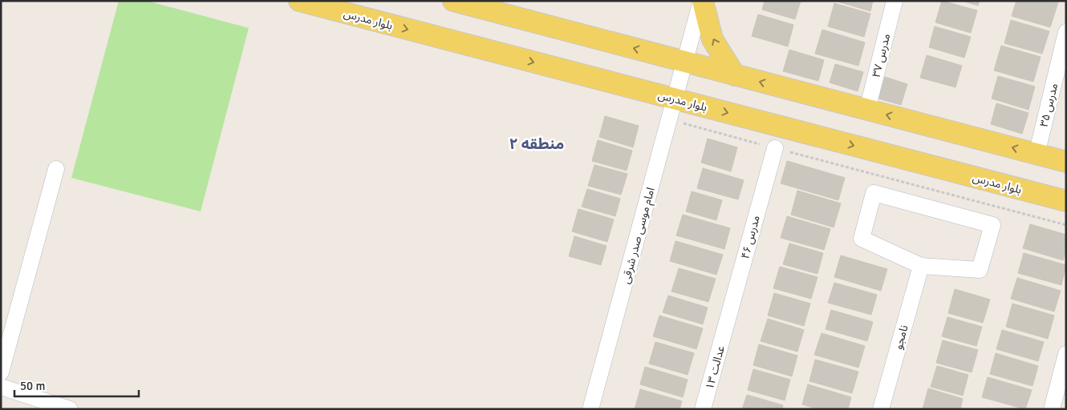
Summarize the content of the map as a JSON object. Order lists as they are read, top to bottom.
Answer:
{
  "streets": {
    "main road": ["بلوار مدرس"],
    "street": [
      "مدرس ۳۷",
      "مدرس ۳۵",
      "امام موسی صدر شرقی",
      "مدرس ۴۶",
      "نامجو",
      "عدالت ۱۳"
    ]
  },
  "crossings": [
    ["بلوار مدرس", "امام موسی صدر شرقی"],
    ["مدرس ۴۶", "عدالت ۱۳"]
  ],
  "districts": ["منطقه ۲"],
  "scale_bar": "50 m"
}
